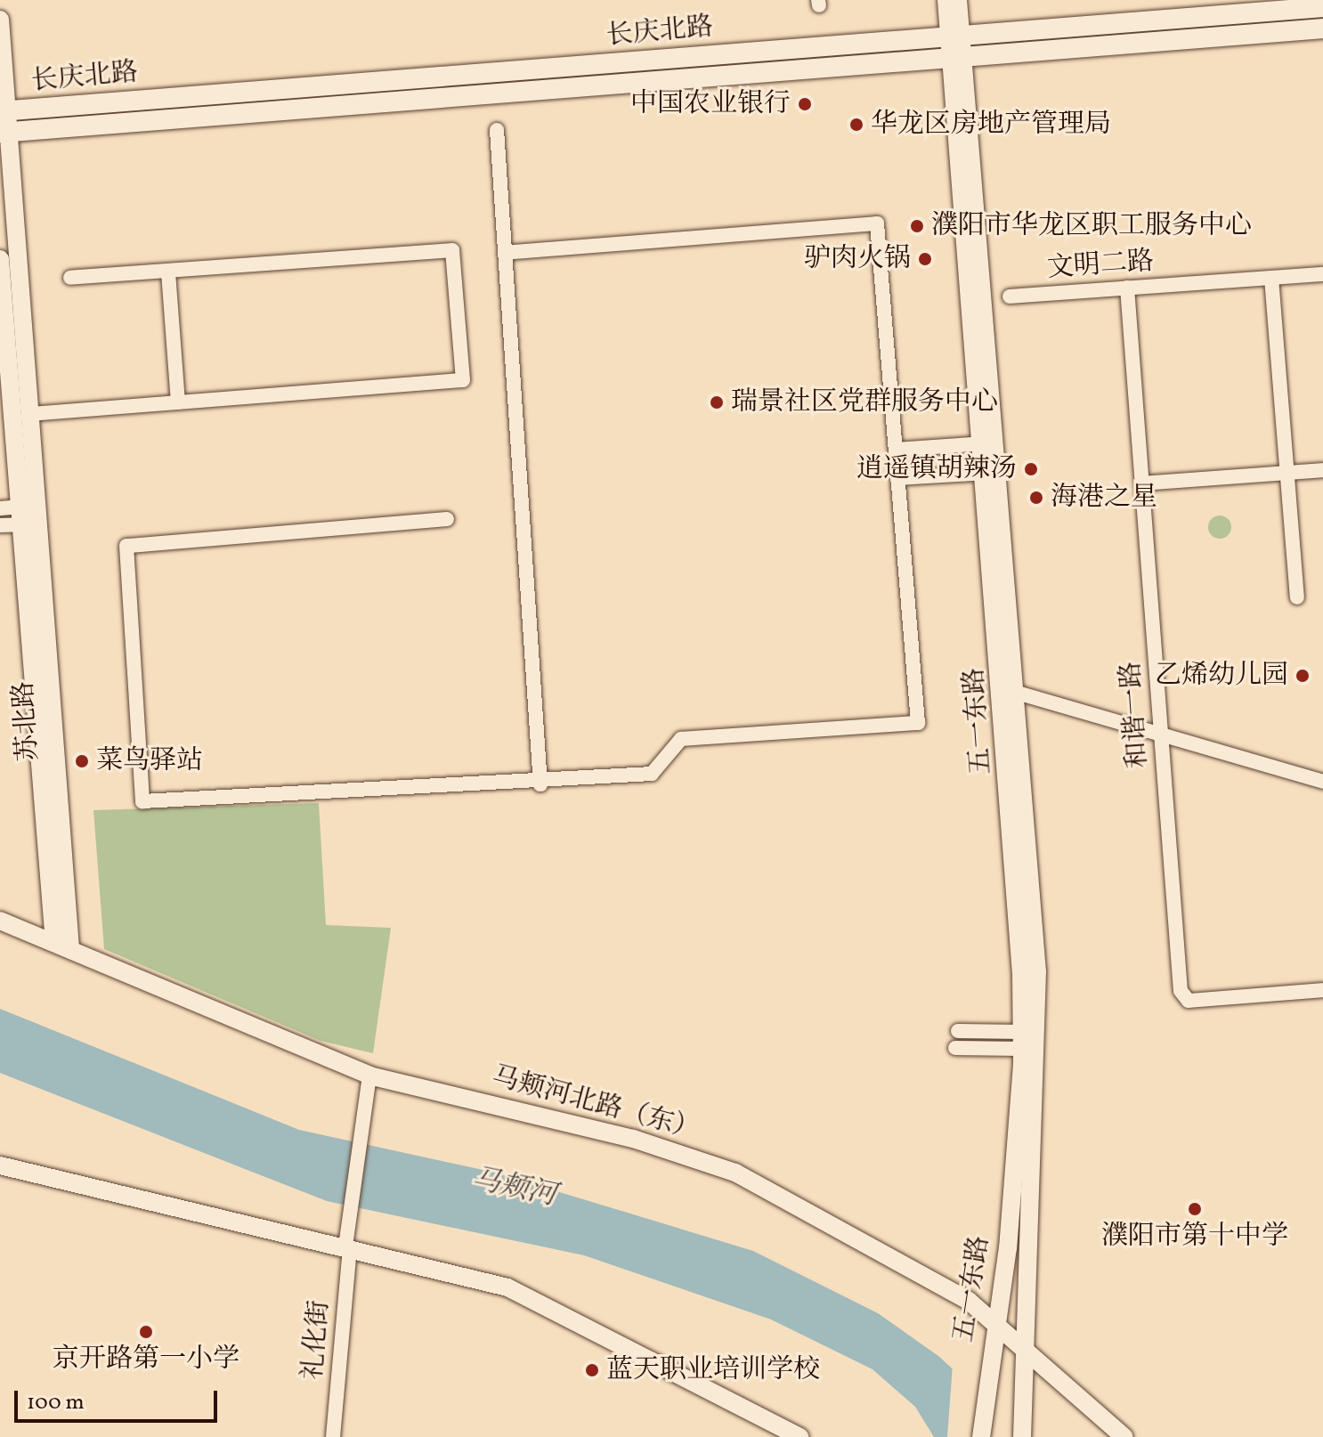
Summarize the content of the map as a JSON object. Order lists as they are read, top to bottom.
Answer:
{
  "streets": {
    "main road": ["长庆北路"],
    "street": [
      "文明二路",
      "和谐一路",
      "苏北路",
      "五一东路",
      "马颊河北路（东）",
      "礼化街"
    ]
  },
  "crossings": [
    ["长庆北路", "苏北路"],
    ["长庆北路", "五一东路"],
    ["文明二路", "和谐一路"],
    ["苏北路", "马颊河北路（东）"],
    ["五一东路", "马颊河北路（东）"],
    ["马颊河北路（东）", "礼化街"]
  ],
  "water": ["马颊河"],
  "places": [
    "中国农业银行",
    "华龙区房地产管理局",
    "濮阳市华龙区职工服务中心",
    "驴肉火锅",
    "瑞景社区党群服务中心",
    "逍遥镇胡辣汤",
    "海港之星",
    "乙烯幼儿园",
    "菜鸟驿站",
    "濮阳市第十中学",
    "京开路第一小学",
    "蓝天职业培训学校"
  ],
  "scale_bar": "100 m"
}
